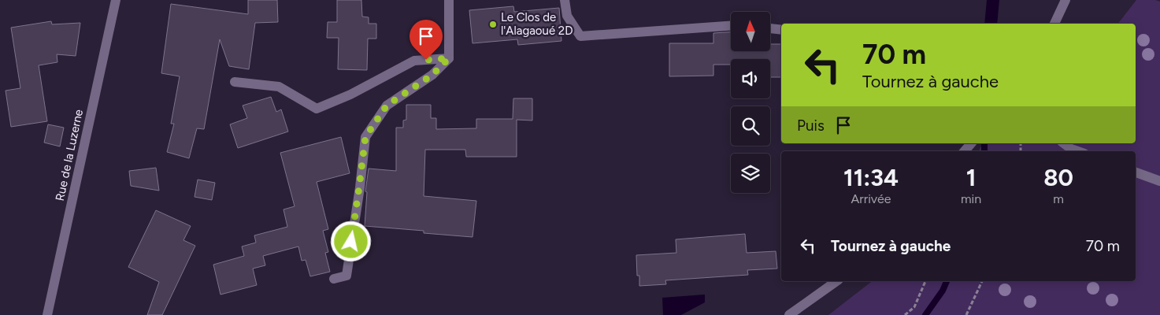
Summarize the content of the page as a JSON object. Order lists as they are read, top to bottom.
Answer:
{
  "streets": {
    "street": ["Rue de la Luzerne"]
  },
  "places": ["Le Clos de l'Alagaoué 2D"],
  "north": "top",
  "page": {
    "turn": ["70 m", "Tournez à gauche"],
    "then": "Puis",
    "eta": [
      "11:34",
      "Arrivée",
      "1",
      "min",
      "80",
      "m"
    ],
    "list": [
      {
        "name": "Tournez à gauche",
        "value": "70 m"
      }
    ]
  }
}
